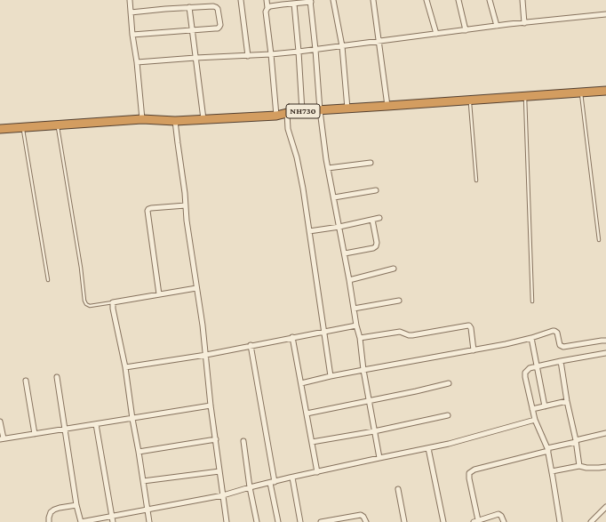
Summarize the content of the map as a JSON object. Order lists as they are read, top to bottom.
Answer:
{
  "streets": {
    "highway": ["NH730"]
  }
}
